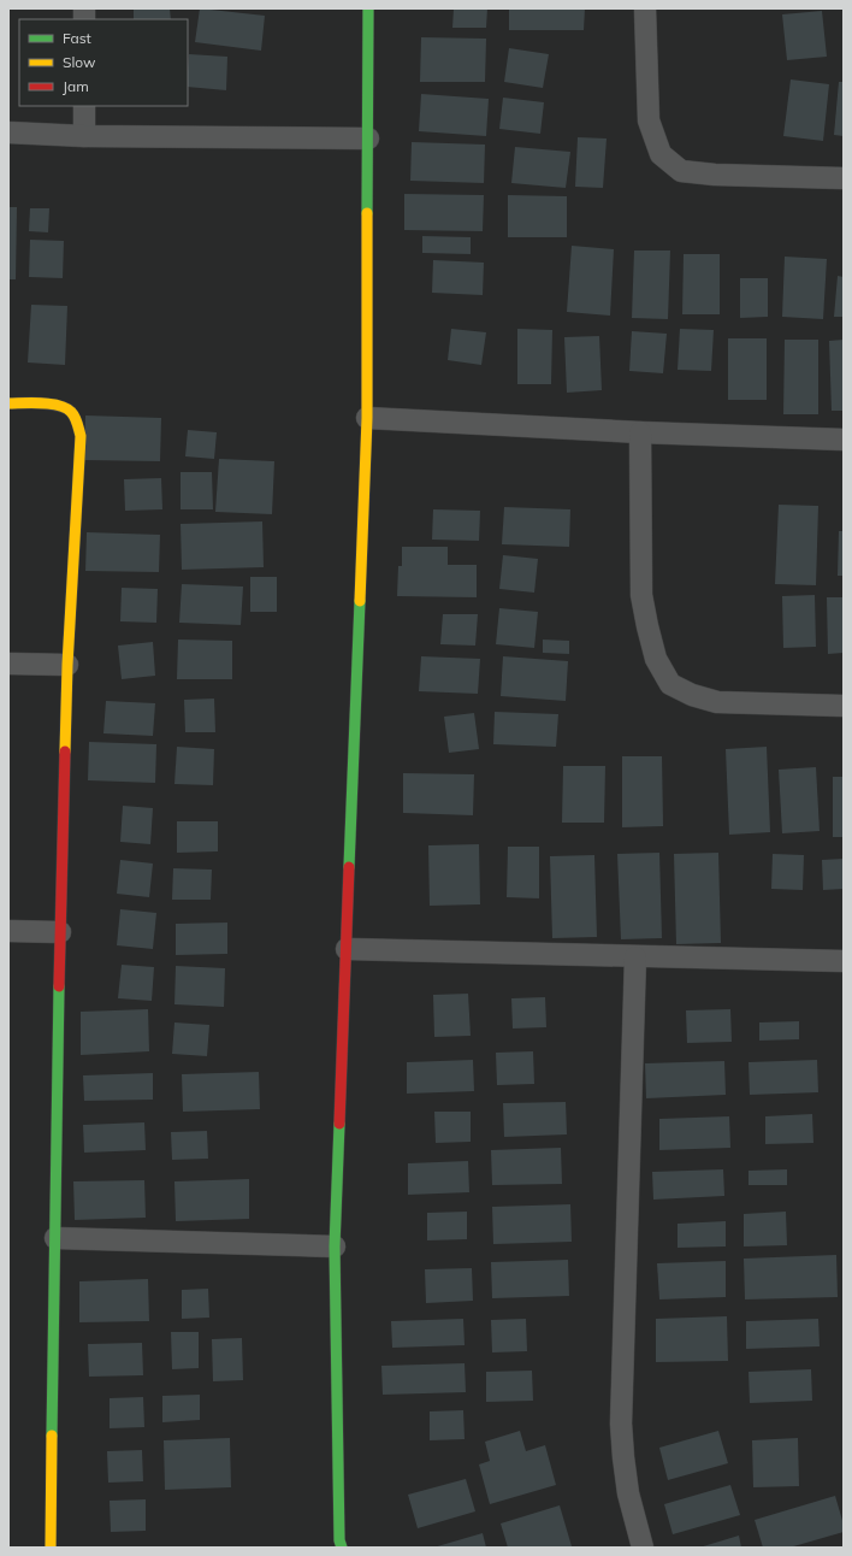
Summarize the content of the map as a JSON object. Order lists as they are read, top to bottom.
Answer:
{
  "legend": ["Fast", "Slow", "Jam"]
}
